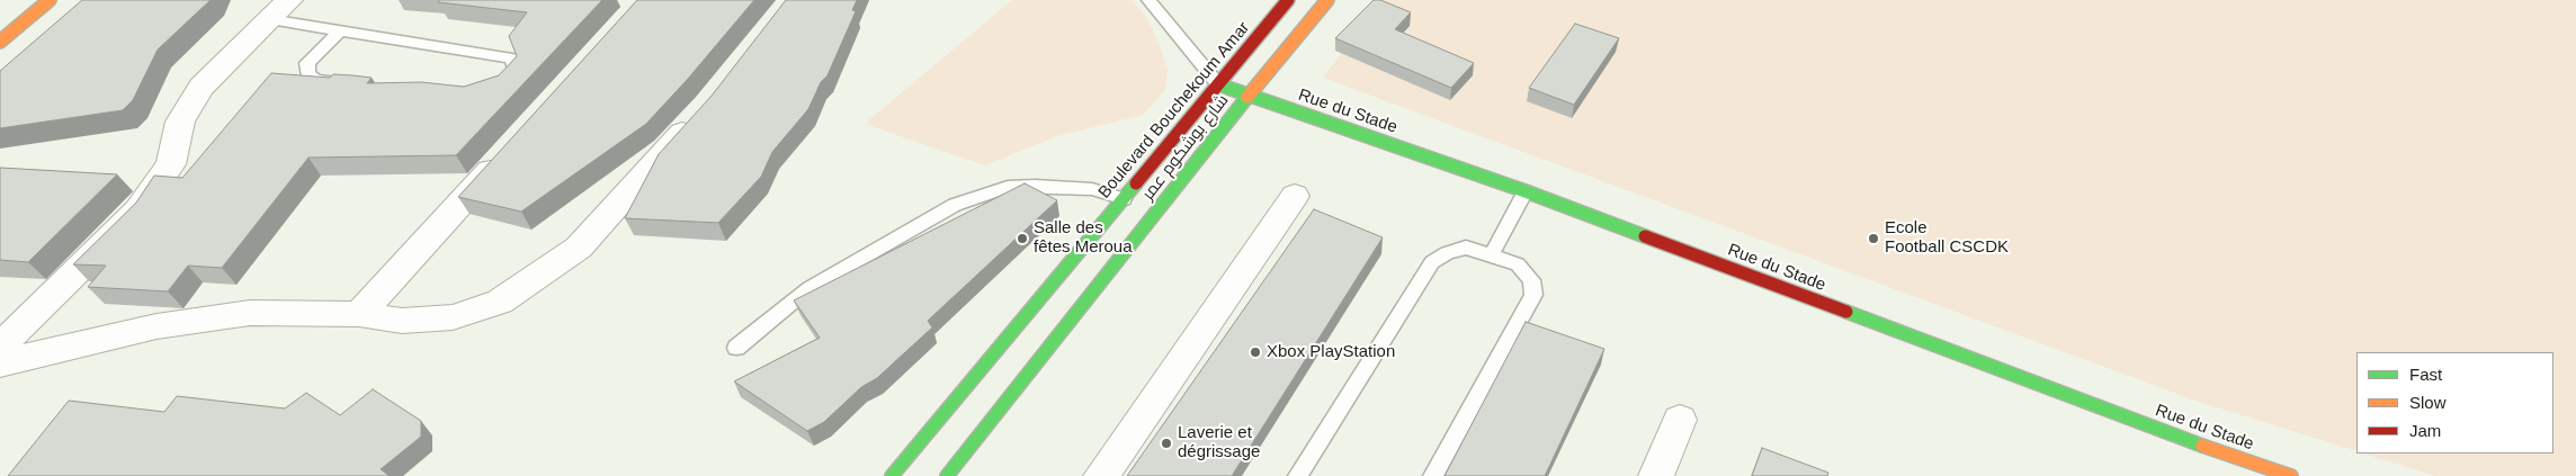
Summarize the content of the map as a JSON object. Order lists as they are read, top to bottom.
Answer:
{
  "streets": {
    "street": ["Boulevard Bouchekoum Amar", "Rue du Stade", "شارع بوشكوم عمر"]
  },
  "crossings": [
    ["Boulevard Bouchekoum Amar", "Rue du Stade"],
    ["Rue du Stade", "شارع بوشكوم عمر"]
  ],
  "places": [
    "Salle des fêtes Meroua",
    "Ecole Football CSCDK",
    "Xbox PlayStation",
    "Laverie et dégrissage"
  ],
  "legend": ["Fast", "Slow", "Jam"]
}
